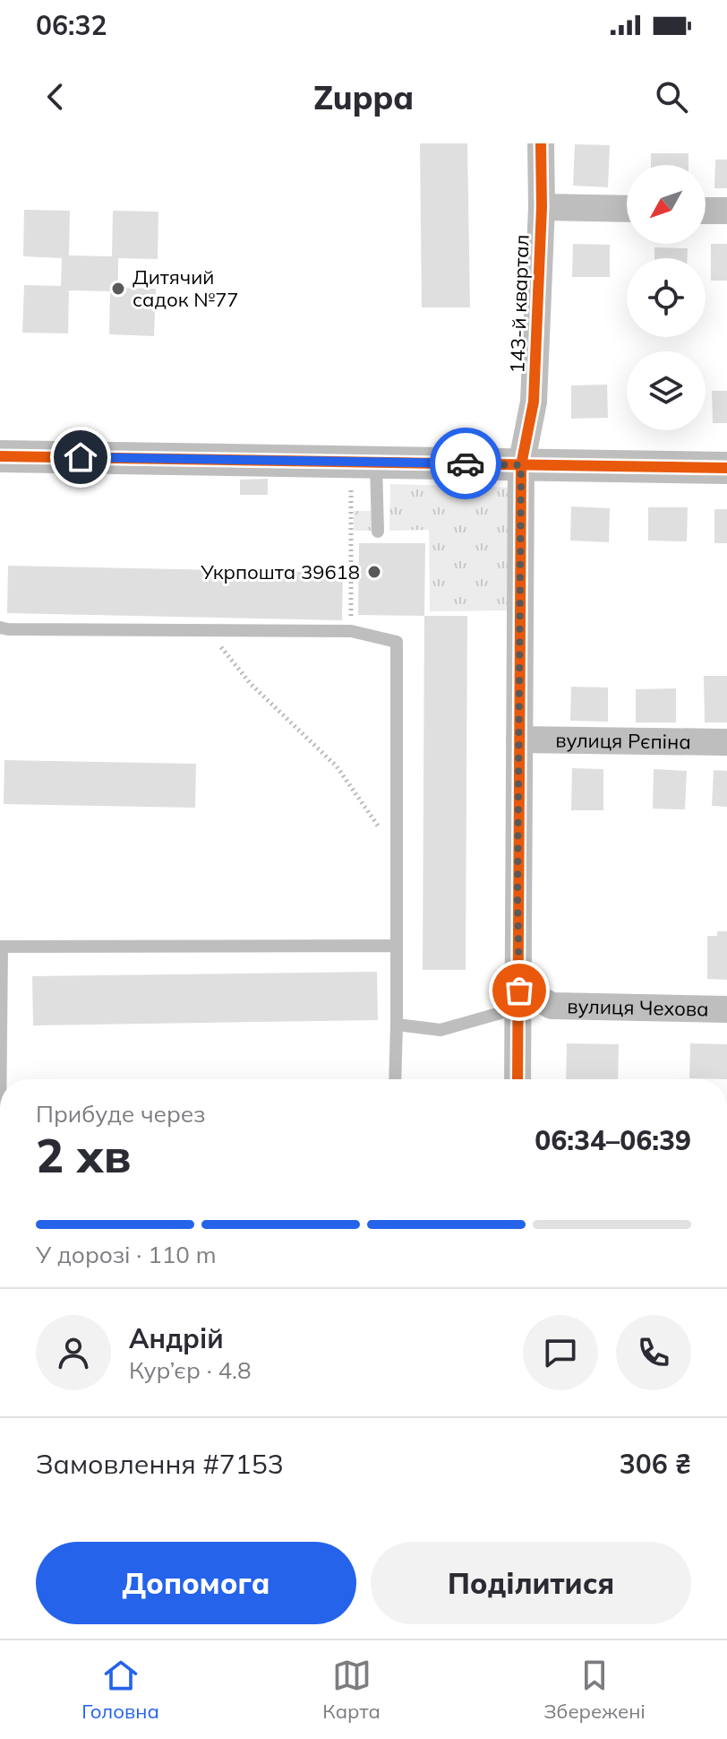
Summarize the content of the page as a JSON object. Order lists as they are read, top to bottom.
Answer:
{
  "streets": {
    "street": ["143-й квартал", "вулиця Рєпіна", "вулиця Чехова"]
  },
  "crossings": [
    ["143-й квартал", "вулиця Рєпіна"],
    ["143-й квартал", "вулиця Чехова"]
  ],
  "places": ["Дитячий садок №77", "Укрпошта 39618"],
  "north": "bottom left",
  "page": {
    "status": "06:32",
    "header": "Zuppa",
    "heading": ["2 хв", "Прибуде через", "06:34–06:39"],
    "panel": [
      "Андрій",
      "Кур’єр · 4.8",
      "Замовлення #7153",
      "306 ₴"
    ],
    "bar": "У дорозі · 110 m",
    "buttons": ["Допомога", "Поділитися"],
    "tabs": ["Головна", "Карта", "Збережені"]
  }
}
